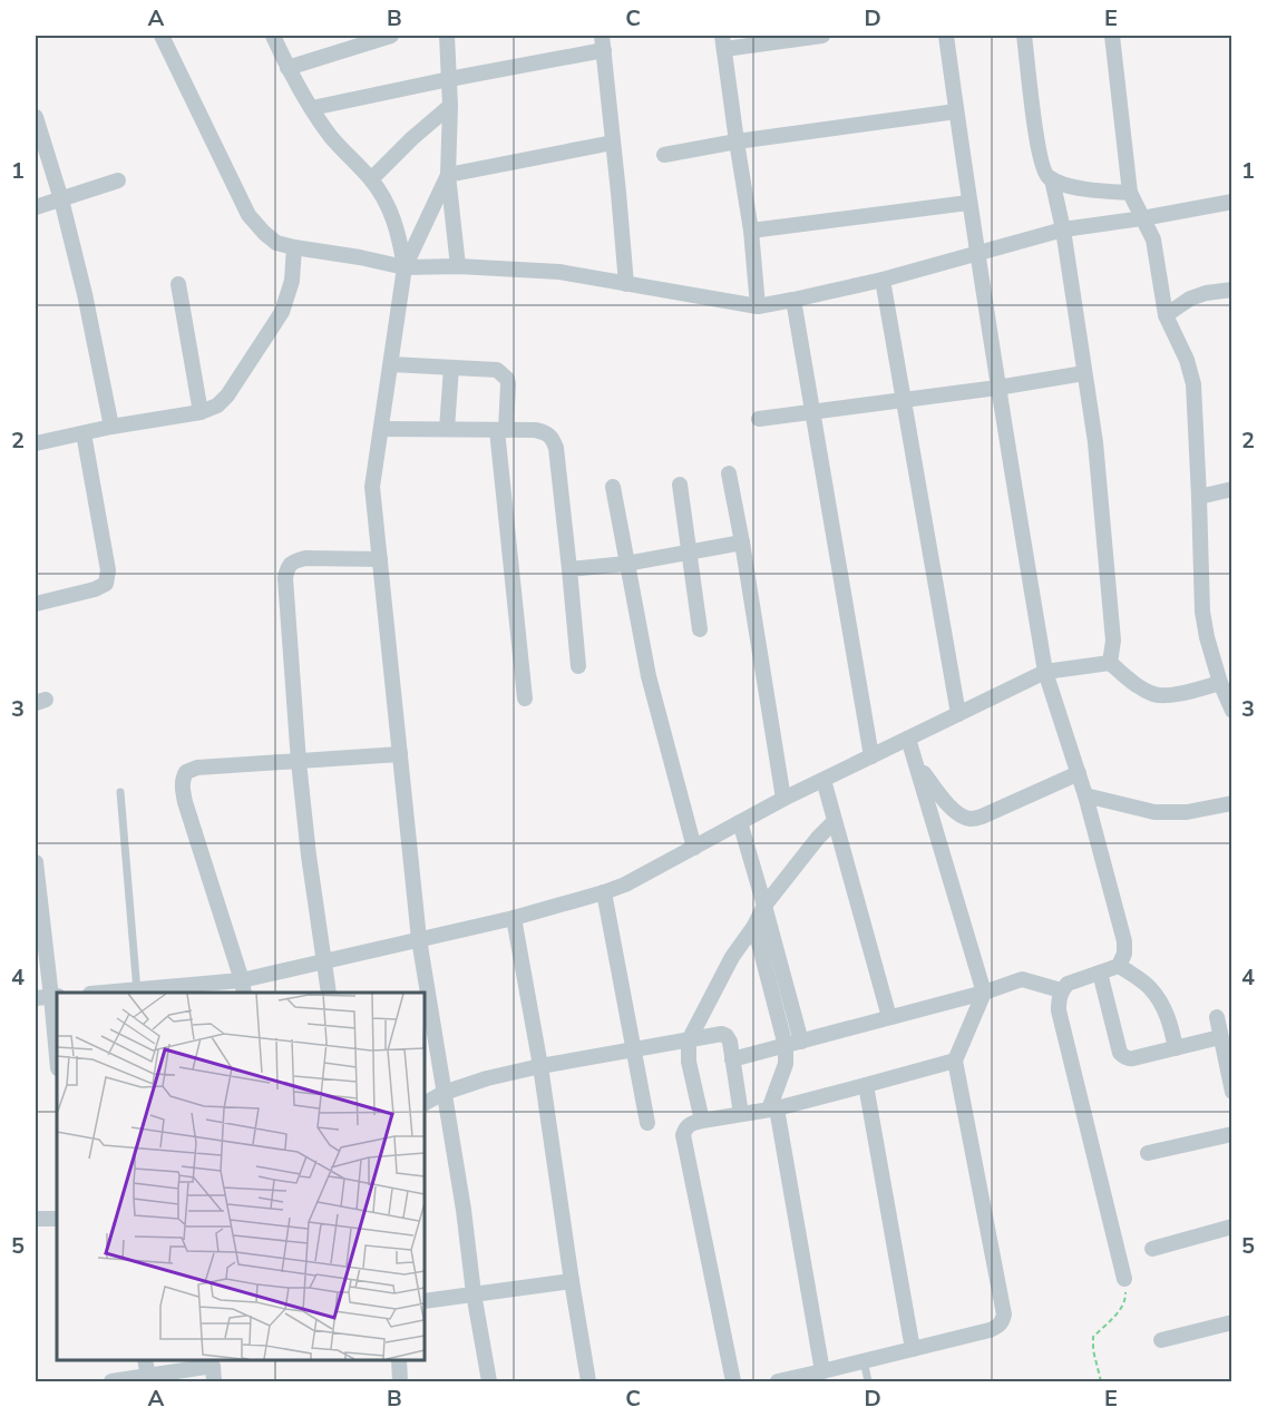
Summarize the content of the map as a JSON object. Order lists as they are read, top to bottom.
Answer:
{
  "grid": {
    "columns": [
      "A",
      "B",
      "C",
      "D",
      "E"
    ],
    "rows": [
      "1",
      "2",
      "3",
      "4",
      "5"
    ]
  }
}
